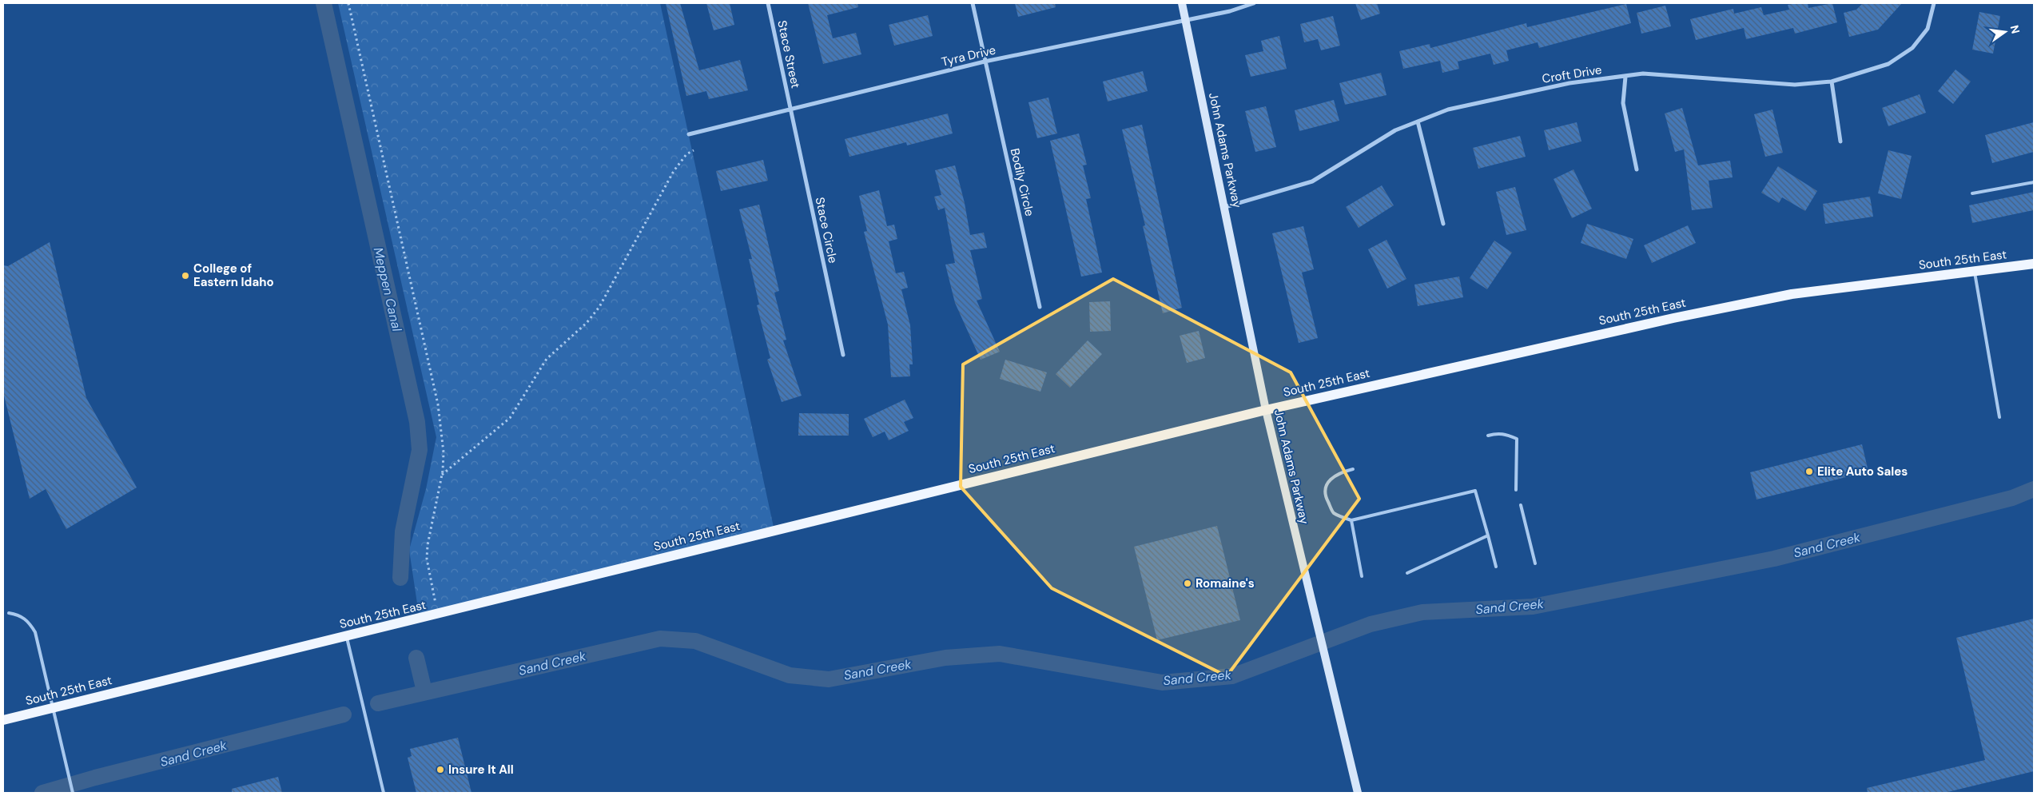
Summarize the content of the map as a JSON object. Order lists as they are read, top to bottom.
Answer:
{
  "streets": {
    "main road": ["South 25th East"],
    "street": [
      "Stace Street",
      "Tyra Drive",
      "Croft Drive",
      "John Adams Parkway",
      "Bodily Circle",
      "Stace Circle"
    ]
  },
  "crossings": [
    ["Stace Street", "Tyra Drive"],
    ["Stace Street", "Stace Circle"],
    ["Tyra Drive", "John Adams Parkway"],
    ["Tyra Drive", "Bodily Circle"],
    ["Tyra Drive", "Stace Circle"],
    ["Croft Drive", "John Adams Parkway"],
    ["John Adams Parkway", "South 25th East"]
  ],
  "water": ["Meppen Canal", "Sand Creek"],
  "places": [
    "College of Eastern Idaho",
    "Elite Auto Sales",
    "Romaine's",
    "Insure It All"
  ],
  "north": "right"
}
